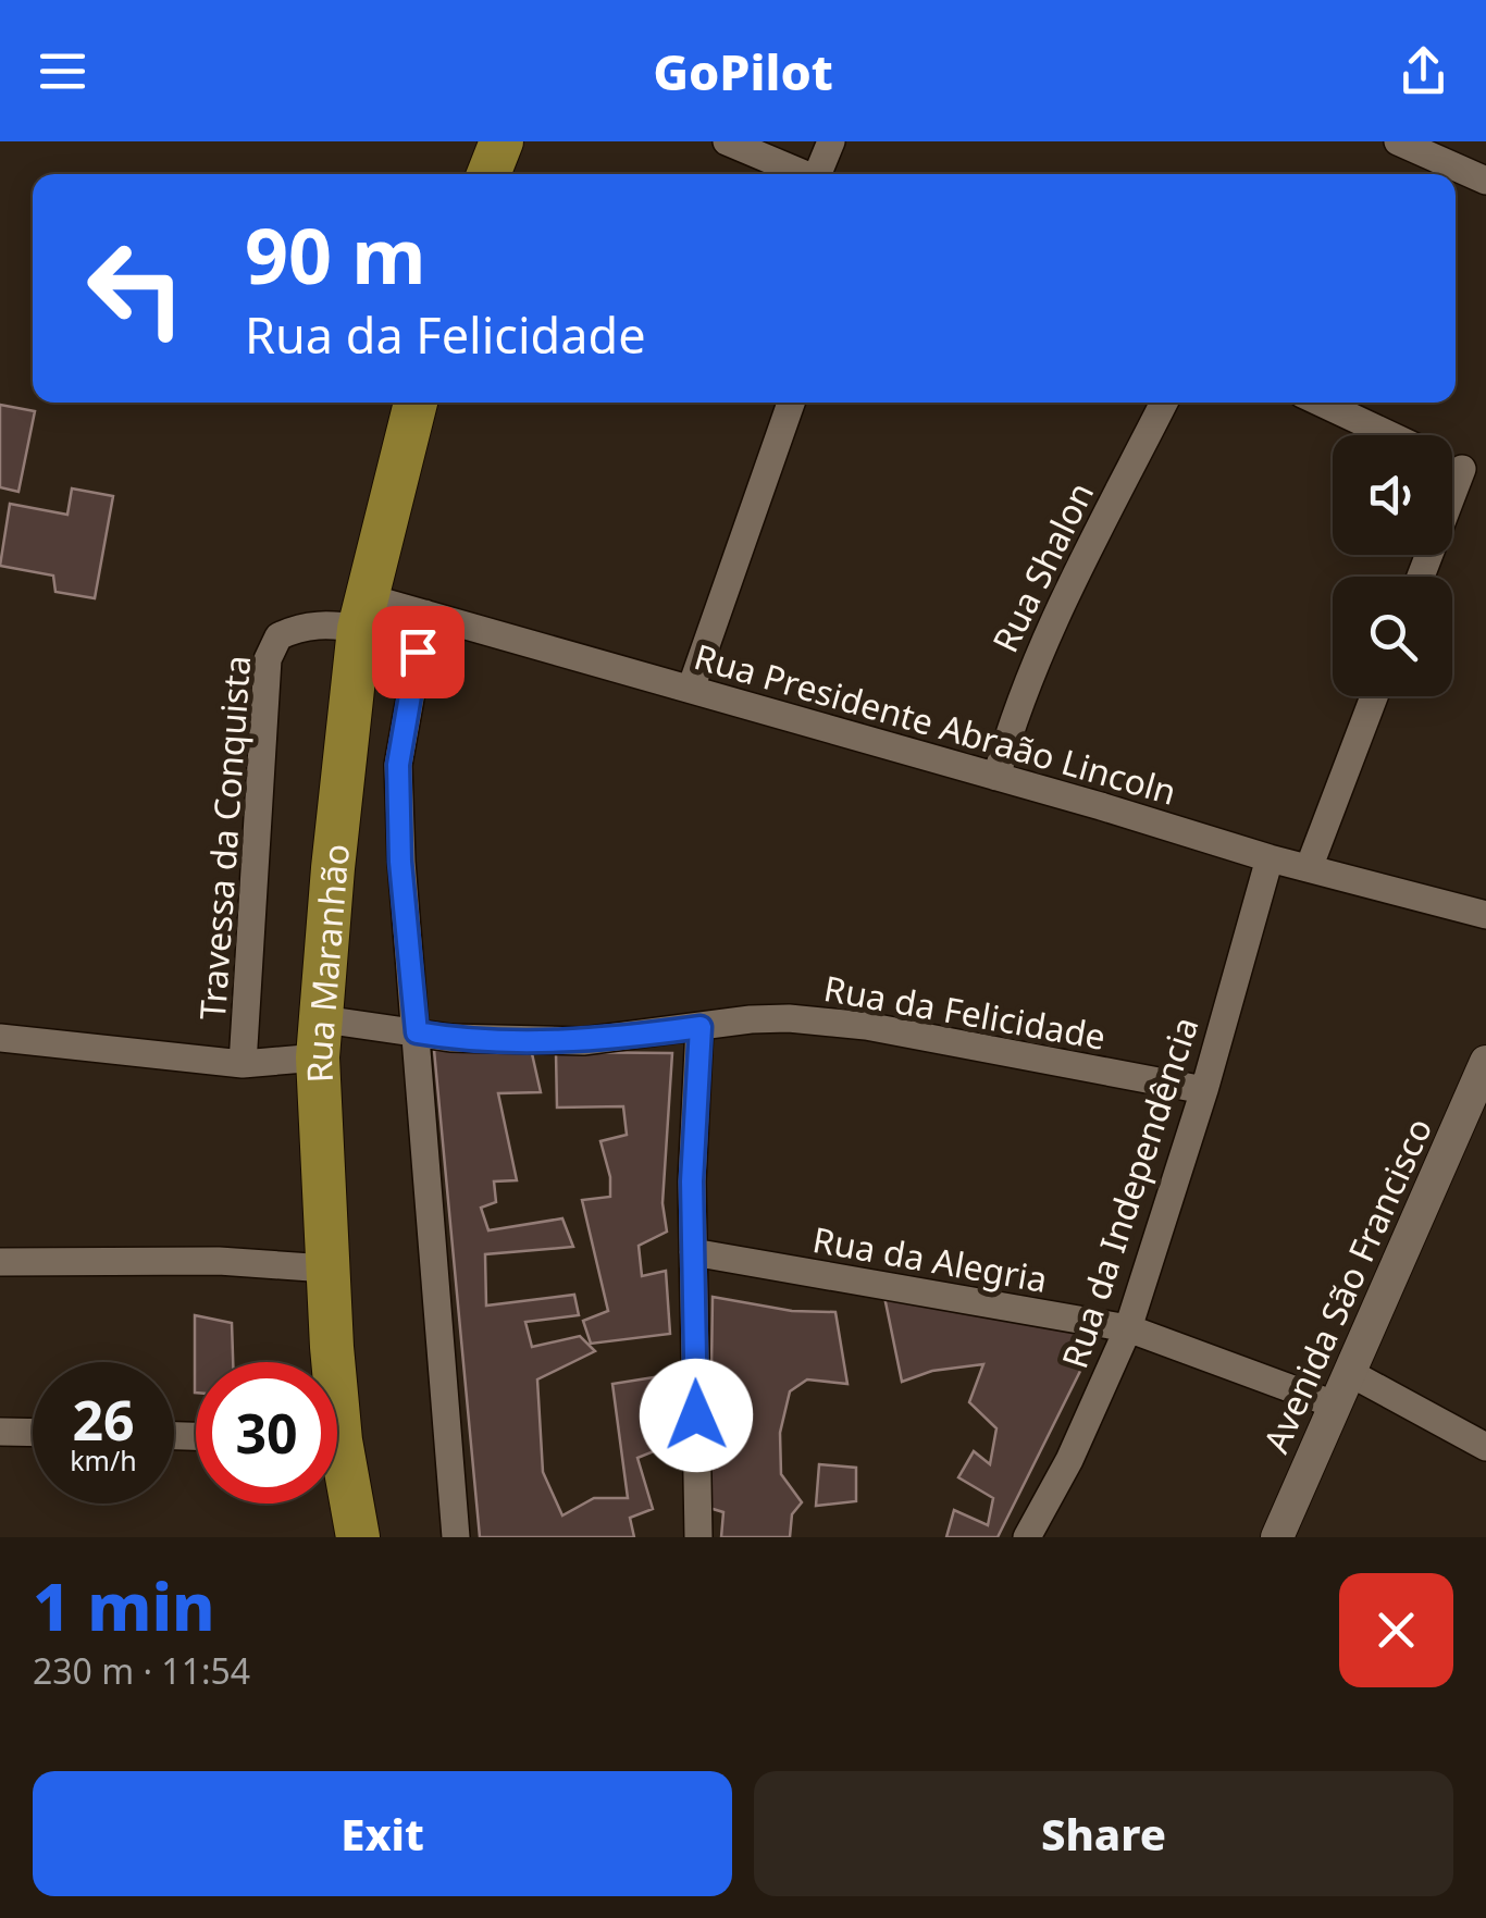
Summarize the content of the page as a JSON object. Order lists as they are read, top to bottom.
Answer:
{
  "streets": {
    "highway": ["Rua Maranhão"],
    "street": [
      "Rua Shalon",
      "Rua Presidente Abraão Lincoln",
      "Travessa da Conquista",
      "Rua da Felicidade",
      "Rua da Independência",
      "Rua da Alegria",
      "Avenida São Francisco"
    ]
  },
  "crossings": [
    ["Rua Shalon", "Rua Presidente Abraão Lincoln"],
    ["Rua Presidente Abraão Lincoln", "Travessa da Conquista"],
    ["Rua Presidente Abraão Lincoln", "Rua Maranhão"],
    ["Rua Presidente Abraão Lincoln", "Rua da Independência"],
    ["Travessa da Conquista", "Rua Maranhão"],
    ["Travessa da Conquista", "Rua da Felicidade"],
    ["Rua Maranhão", "Rua da Felicidade"],
    ["Rua da Felicidade", "Rua da Independência"],
    ["Rua da Independência", "Rua da Alegria"],
    ["Rua da Alegria", "Avenida São Francisco"]
  ],
  "page": {
    "header": "GoPilot",
    "turn": ["90 m", "Rua da Felicidade"],
    "speed": "26 km/h",
    "limit": "30",
    "heading": ["1 min", "230 m · 11:54"],
    "buttons": ["Exit", "Share"]
  }
}
